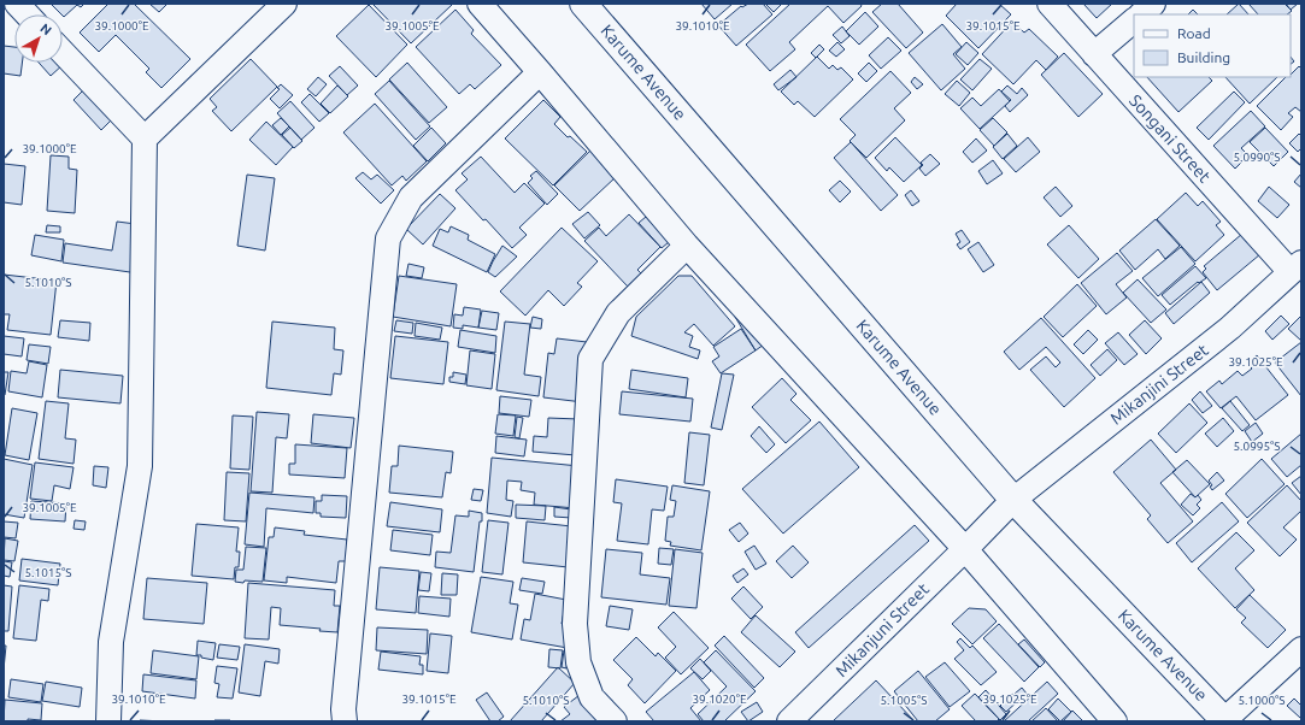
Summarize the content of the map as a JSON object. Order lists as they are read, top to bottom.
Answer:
{
  "streets": {
    "main road": ["Karume Avenue"],
    "street": ["Songani Street", "Mikanjini Street", "Mikanjuni Street"]
  },
  "crossings": [
    ["Karume Avenue", "Mikanjini Street"],
    ["Songani Street", "Mikanjini Street"],
    ["Mikanjini Street", "Mikanjuni Street"]
  ],
  "legend": ["Road", "Building"],
  "north": "top right",
  "coordinates": [
    "39.1010°E",
    "39.1015°E",
    "39.1000°E",
    "39.1005°E",
    "5.0990°S",
    "5.1010°S",
    "39.1025°E",
    "5.0995°S",
    "5.1015°S",
    "39.1020°E",
    "5.1005°S",
    "5.1000°S"
  ]
}
